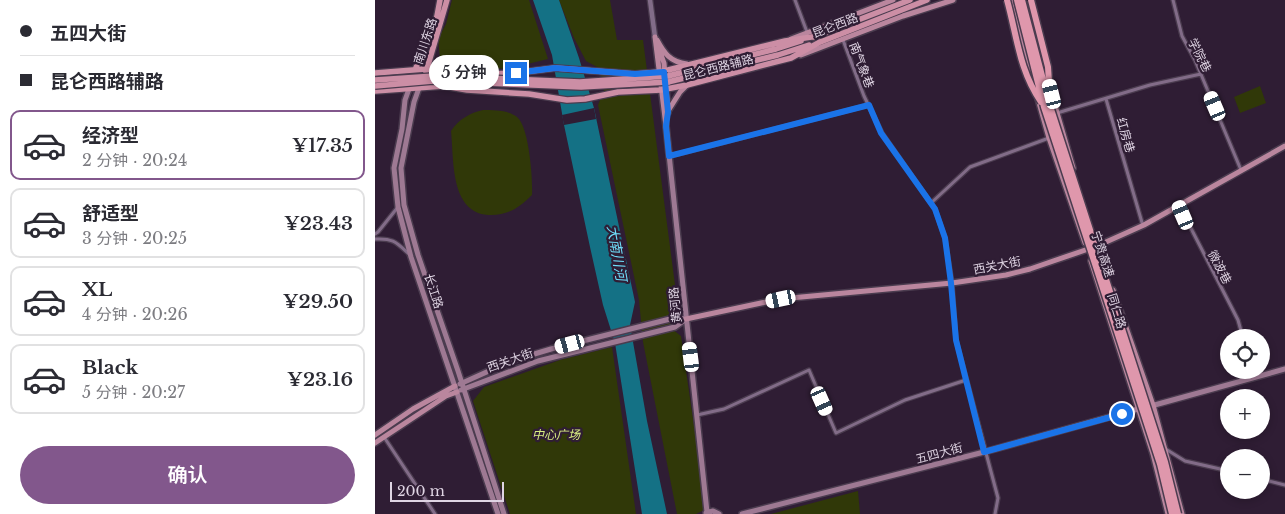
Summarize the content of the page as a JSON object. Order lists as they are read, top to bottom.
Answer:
{
  "streets": {
    "highway": [
      "昆仑西路",
      "南川东路",
      "昆仑西路辅路",
      "宁贵高速",
      "长江路"
    ],
    "main road": [
      "西关大街",
      "黄河路",
      "同仁路",
      "五四大街"
    ],
    "street": [
      "学院巷",
      "南气象巷",
      "红房巷",
      "微波巷"
    ]
  },
  "crossings": [
    ["昆仑西路", "昆仑西路辅路"],
    ["南川东路", "昆仑西路辅路"],
    ["南川东路", "长江路"],
    ["学院巷", "西关大街"],
    ["南气象巷", "西关大街"],
    ["南气象巷", "五四大街"],
    ["昆仑西路辅路", "长江路"],
    ["红房巷", "西关大街"],
    ["西关大街", "微波巷"],
    ["西关大街", "长江路"],
    ["西关大街", "黄河路"],
    ["西关大街", "同仁路"],
    ["同仁路", "五四大街"]
  ],
  "water": ["大南川河"],
  "parks": ["中心广场"],
  "scale_bar": "200 m",
  "page": {
    "banner": ["五四大街", "昆仑西路辅路"],
    "bubble": "5 分钟",
    "list": [
      {
        "name": "经济型",
        "note": "2 分钟 · 20:24",
        "value": "¥17.35"
      },
      {
        "name": "舒适型",
        "note": "3 分钟 · 20:25",
        "value": "¥23.43"
      },
      {
        "name": "XL",
        "note": "4 分钟 · 20:26",
        "value": "¥29.50"
      },
      {
        "name": "Black",
        "note": "5 分钟 · 20:27",
        "value": "¥23.16"
      }
    ],
    "map_buttons": ["+", "−"],
    "buttons": "确认",
    "scale": "200 m"
  }
}
